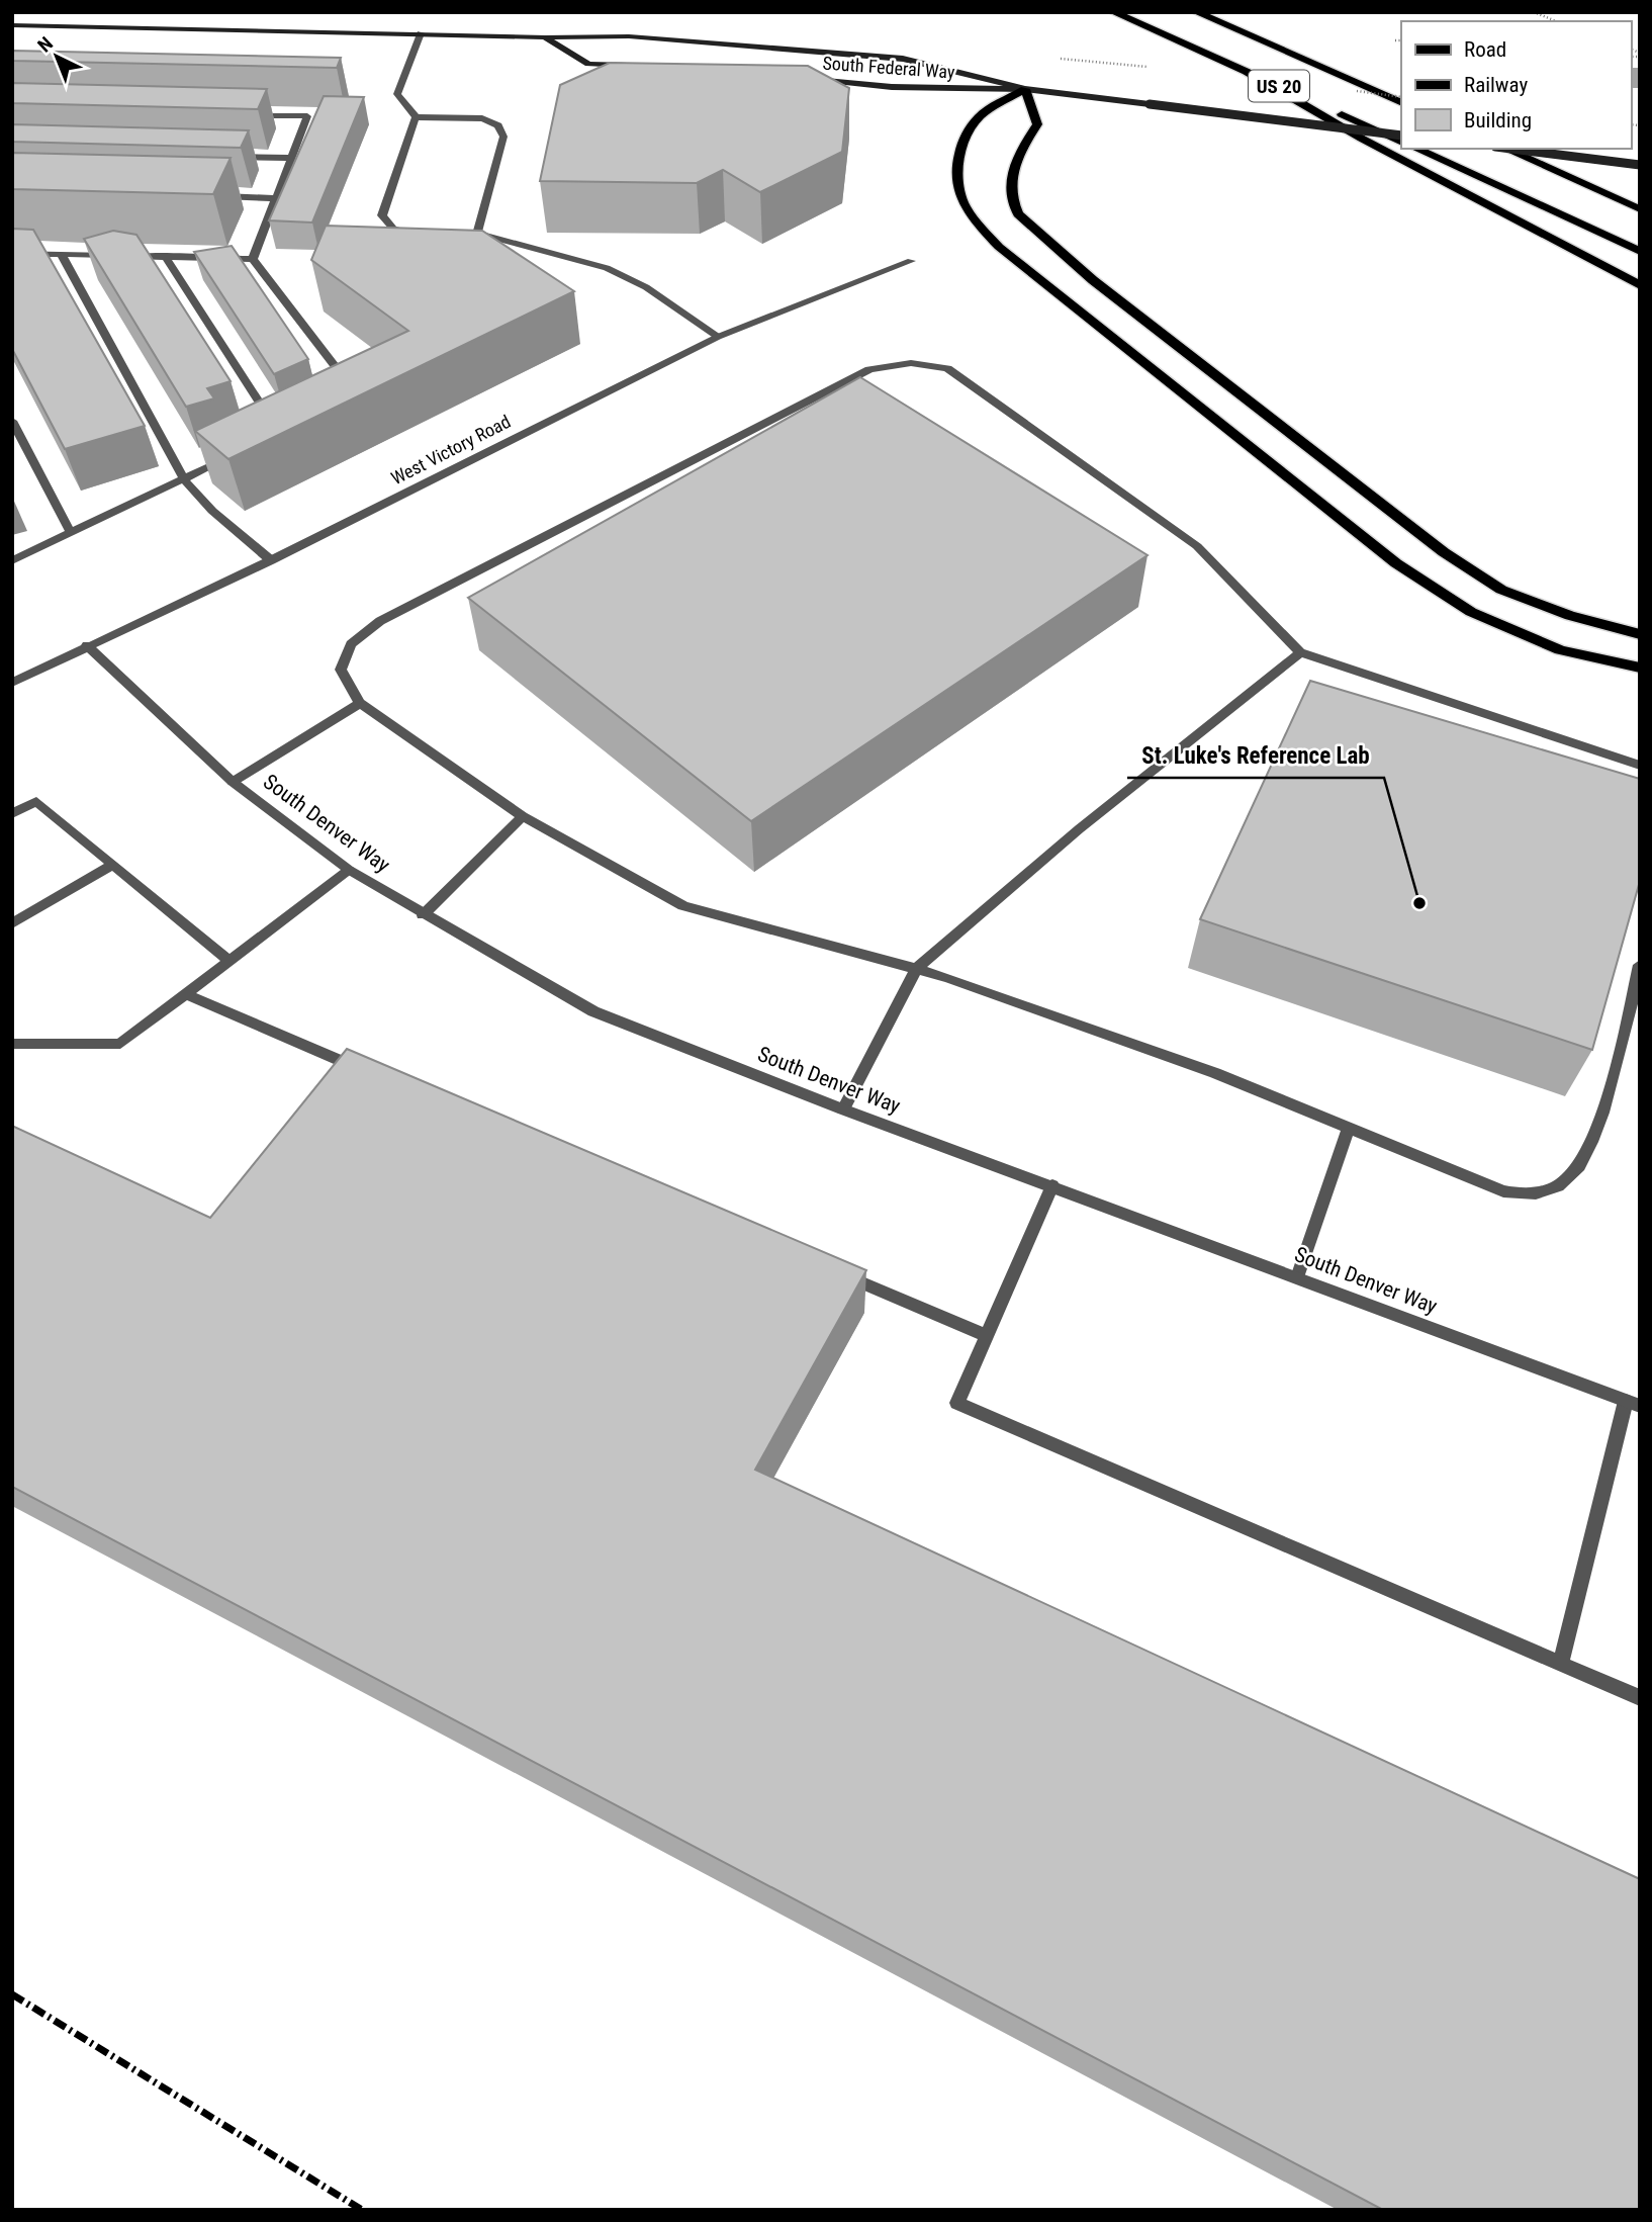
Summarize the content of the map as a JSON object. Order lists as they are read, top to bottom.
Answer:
{
  "streets": {
    "main road": ["South Federal Way", "US 20"],
    "street": ["West Victory Road", "South Denver Way"]
  },
  "crossings": [
    ["West Victory Road", "South Denver Way"]
  ],
  "places": ["St. Luke's Reference Lab"],
  "legend": ["Road", "Railway", "Building"],
  "north": "top left"
}
